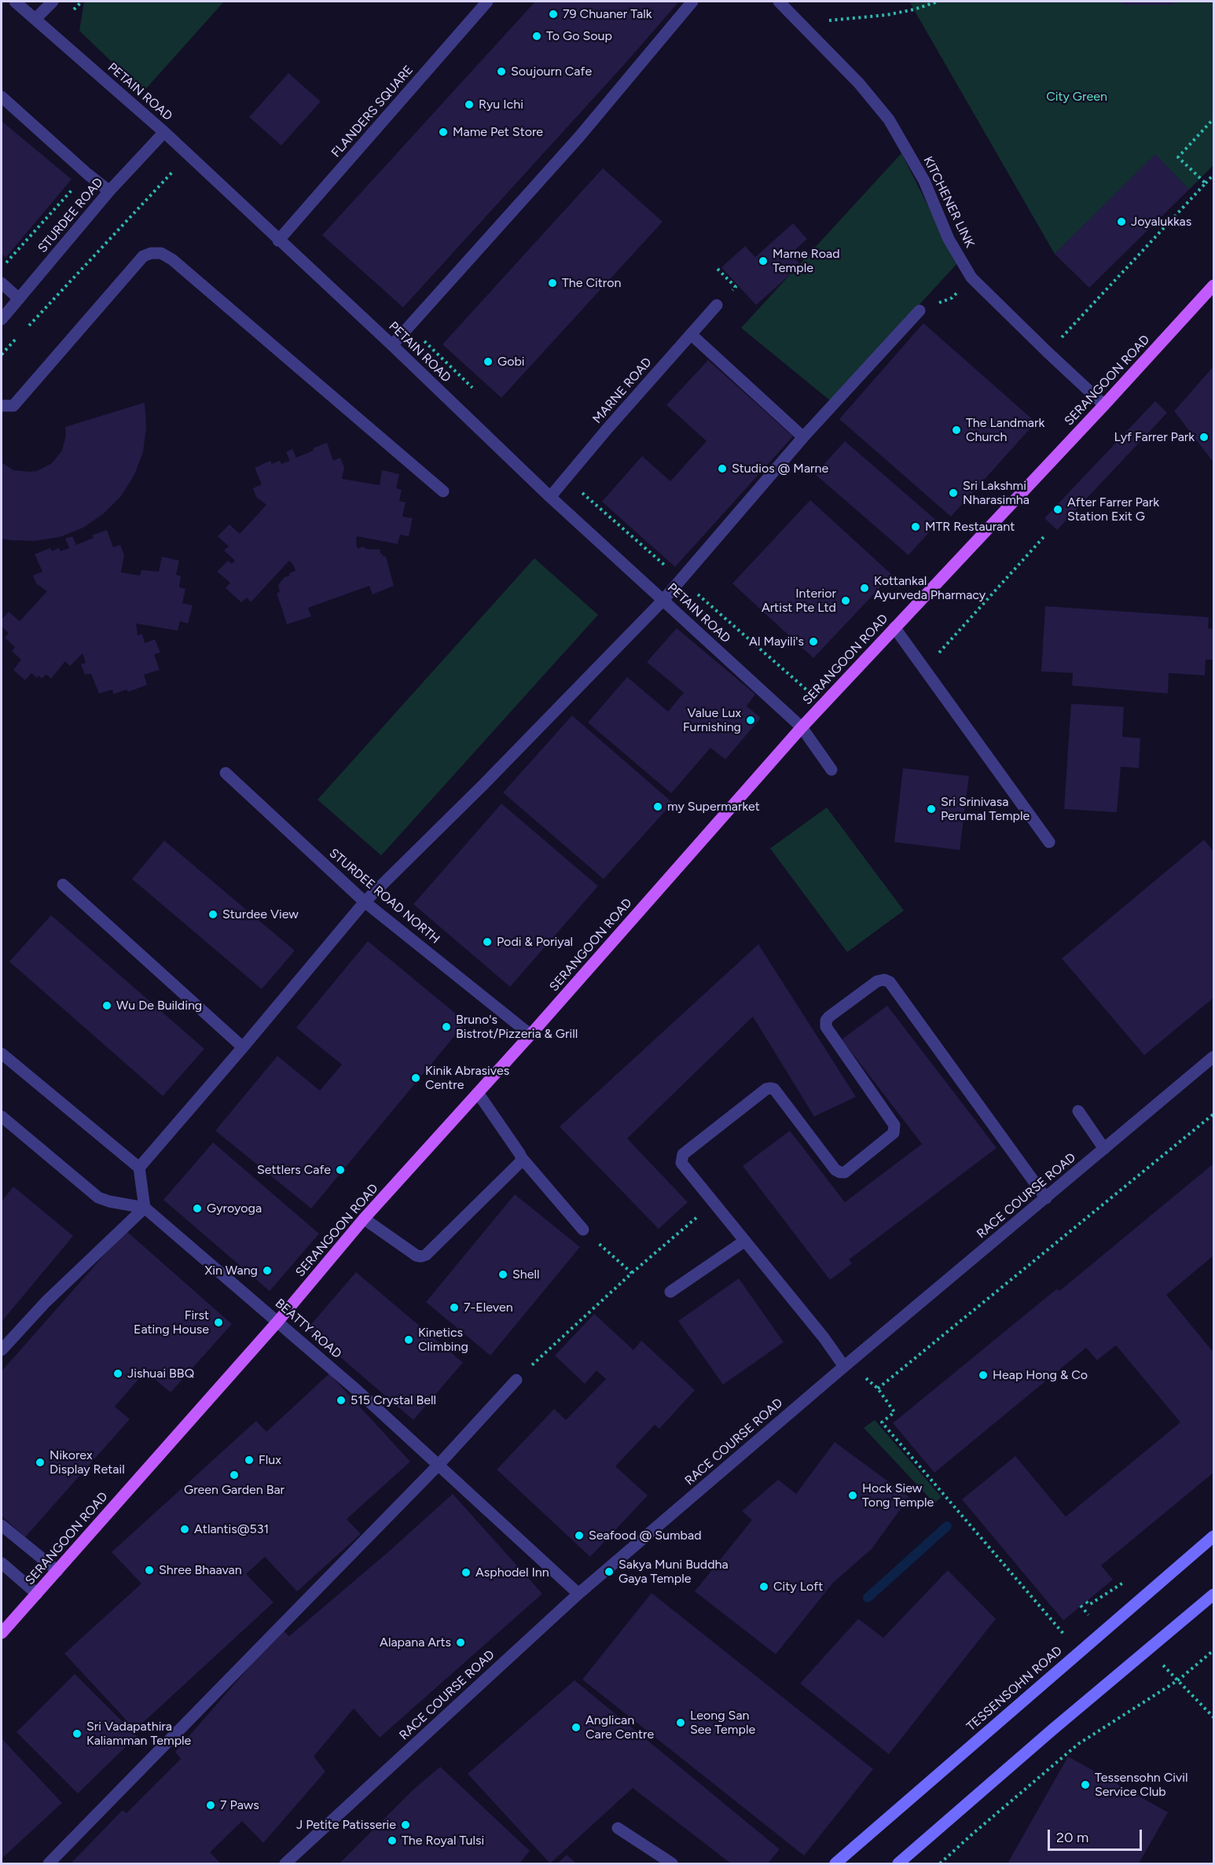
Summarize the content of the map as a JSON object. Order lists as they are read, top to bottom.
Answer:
{
  "streets": {
    "main road": ["SERANGOON ROAD"],
    "street": [
      "PETAIN ROAD",
      "FLANDERS SQUARE",
      "KITCHENER LINK",
      "STURDEE ROAD",
      "MARNE ROAD",
      "STURDEE ROAD NORTH",
      "RACE COURSE ROAD",
      "BEATTY ROAD",
      "TESSENSOHN ROAD"
    ]
  },
  "crossings": [
    ["PETAIN ROAD", "FLANDERS SQUARE"],
    ["PETAIN ROAD", "STURDEE ROAD"],
    ["PETAIN ROAD", "SERANGOON ROAD"],
    ["PETAIN ROAD", "MARNE ROAD"],
    ["KITCHENER LINK", "SERANGOON ROAD"],
    ["SERANGOON ROAD", "STURDEE ROAD NORTH"],
    ["SERANGOON ROAD", "BEATTY ROAD"],
    ["RACE COURSE ROAD", "BEATTY ROAD"]
  ],
  "parks": ["City Green"],
  "places": [
    "79 Chuaner Talk",
    "To Go Soup",
    "Soujourn Cafe",
    "Ryu Ichi",
    "Mame Pet Store",
    "Joyalukkas",
    "Marne Road Temple",
    "The Citron",
    "Gobi",
    "The Landmark Church",
    "Lyf Farrer Park",
    "Studios @ Marne",
    "Sri Lakshmi Nharasimha",
    "After Farrer Park Station Exit G",
    "MTR Restaurant",
    "Kottankal Ayurveda Pharmacy",
    "Interior Artist Pte Ltd",
    "Al Mayili's",
    "Value Lux Furnishing",
    "my Supermarket",
    "Sri Srinivasa Perumal Temple",
    "Sturdee View",
    "Podi & Poriyal",
    "Wu De Building",
    "Bruno's Bistrot/Pizzeria & Grill",
    "Kinik Abrasives Centre",
    "Settlers Cafe",
    "Gyroyoga",
    "Xin Wang",
    "Shell",
    "7-Eleven",
    "First Eating House",
    "Kinetics Climbing",
    "Jishuai BBQ",
    "Heap Hong & Co",
    "515 Crystal Bell",
    "Flux",
    "Nikorex Display Retail",
    "Green Garden Bar",
    "Hock Siew Tong Temple",
    "Atlantis@531",
    "Seafood @ Sumbad",
    "Shree Bhaavan",
    "Sakya Muni Buddha Gaya Temple",
    "Asphodel Inn",
    "City Loft",
    "Alapana Arts",
    "Leong San See Temple",
    "Anglican Care Centre",
    "Sri Vadapathira Kaliamman Temple",
    "Tessensohn Civil Service Club",
    "7 Paws",
    "J Petite Patisserie",
    "The Royal Tulsi"
  ],
  "scale_bar": "20 m"
}
